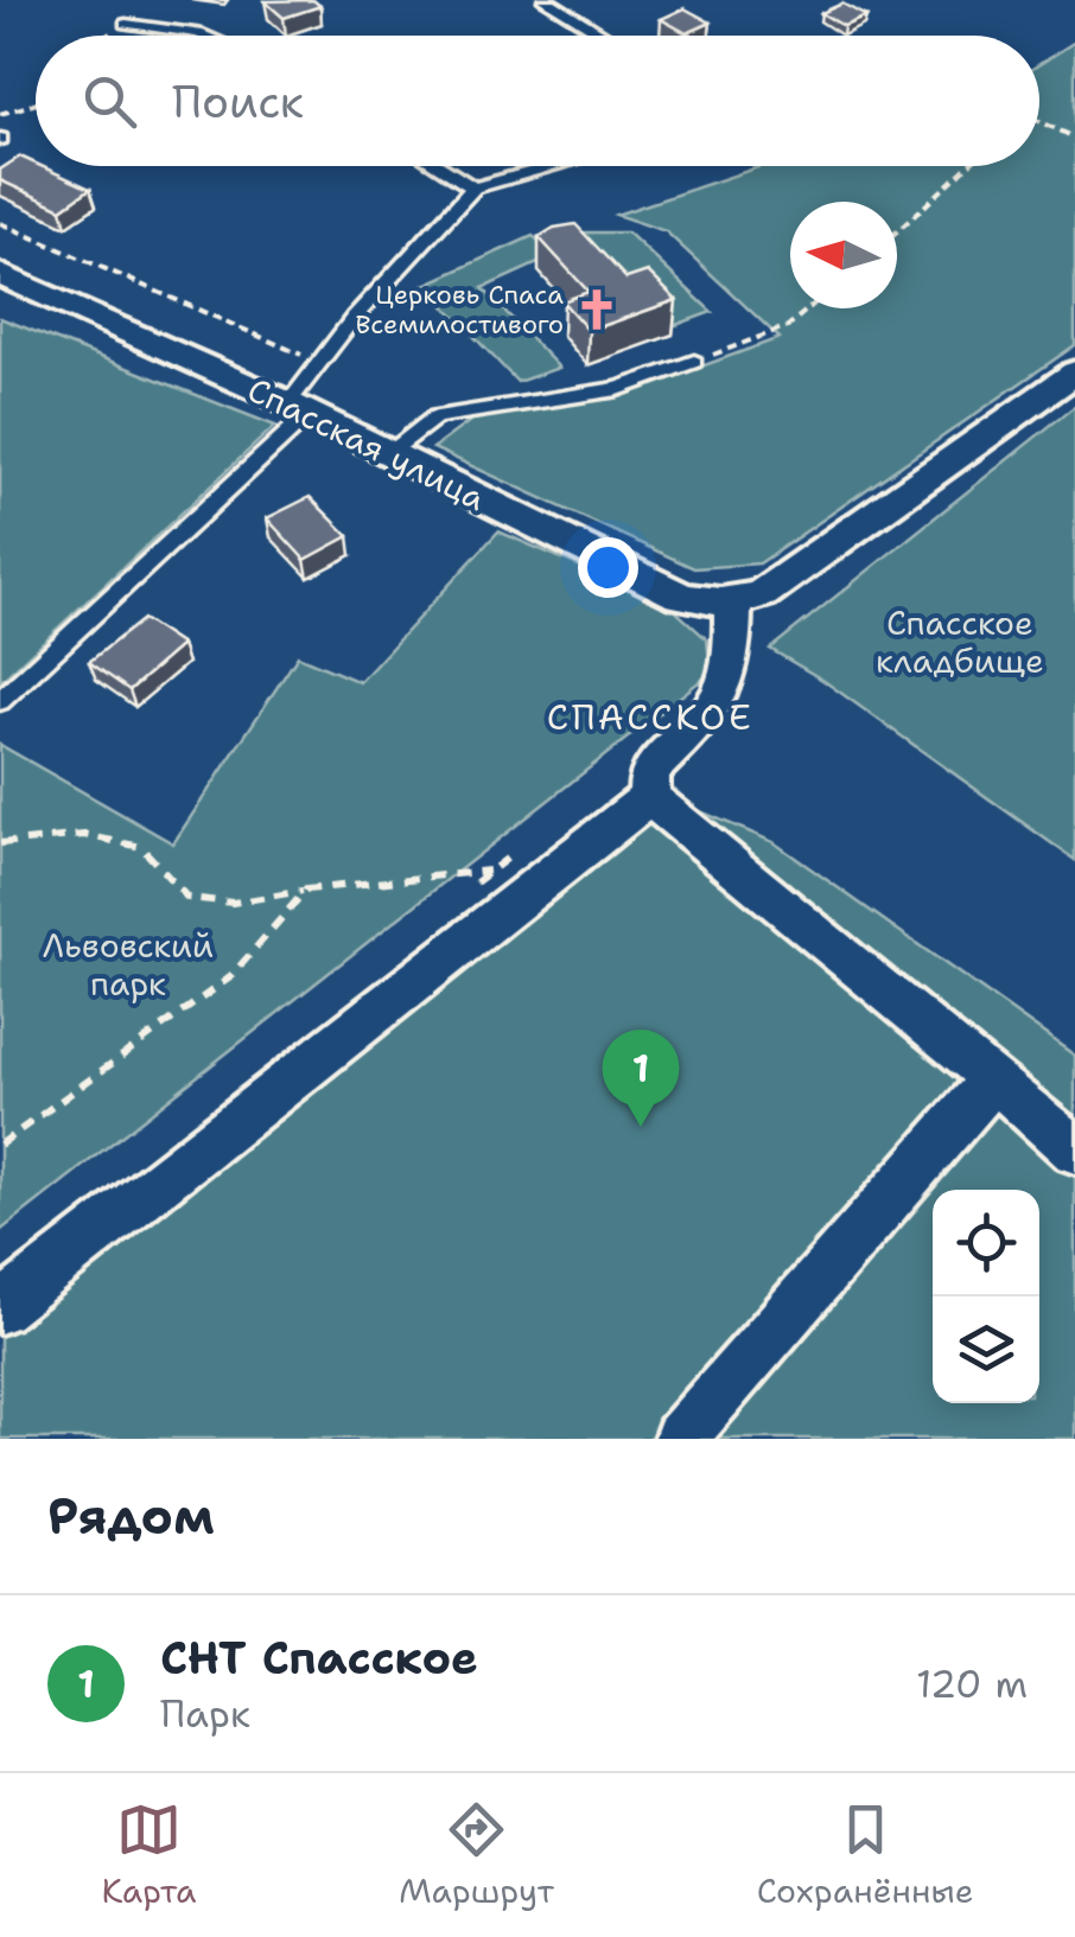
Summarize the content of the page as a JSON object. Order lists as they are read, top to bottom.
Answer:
{
  "streets": {
    "street": ["Спасская улица"]
  },
  "districts": ["СПАССКОЕ"],
  "parks": ["Спасское кладбище", "Львовский парк"],
  "places": {
    "church": ["Церковь Спаса Всемилостивого"]
  },
  "north": "left",
  "page": {
    "search": "Поиск",
    "pins": "1",
    "heading": "Рядом",
    "list": [
      {
        "mark": "1",
        "name": "СНТ Спасское",
        "note": "Парк",
        "value": "120 m"
      }
    ],
    "nav": ["Карта", "Маршрут", "Сохранённые"]
  }
}
